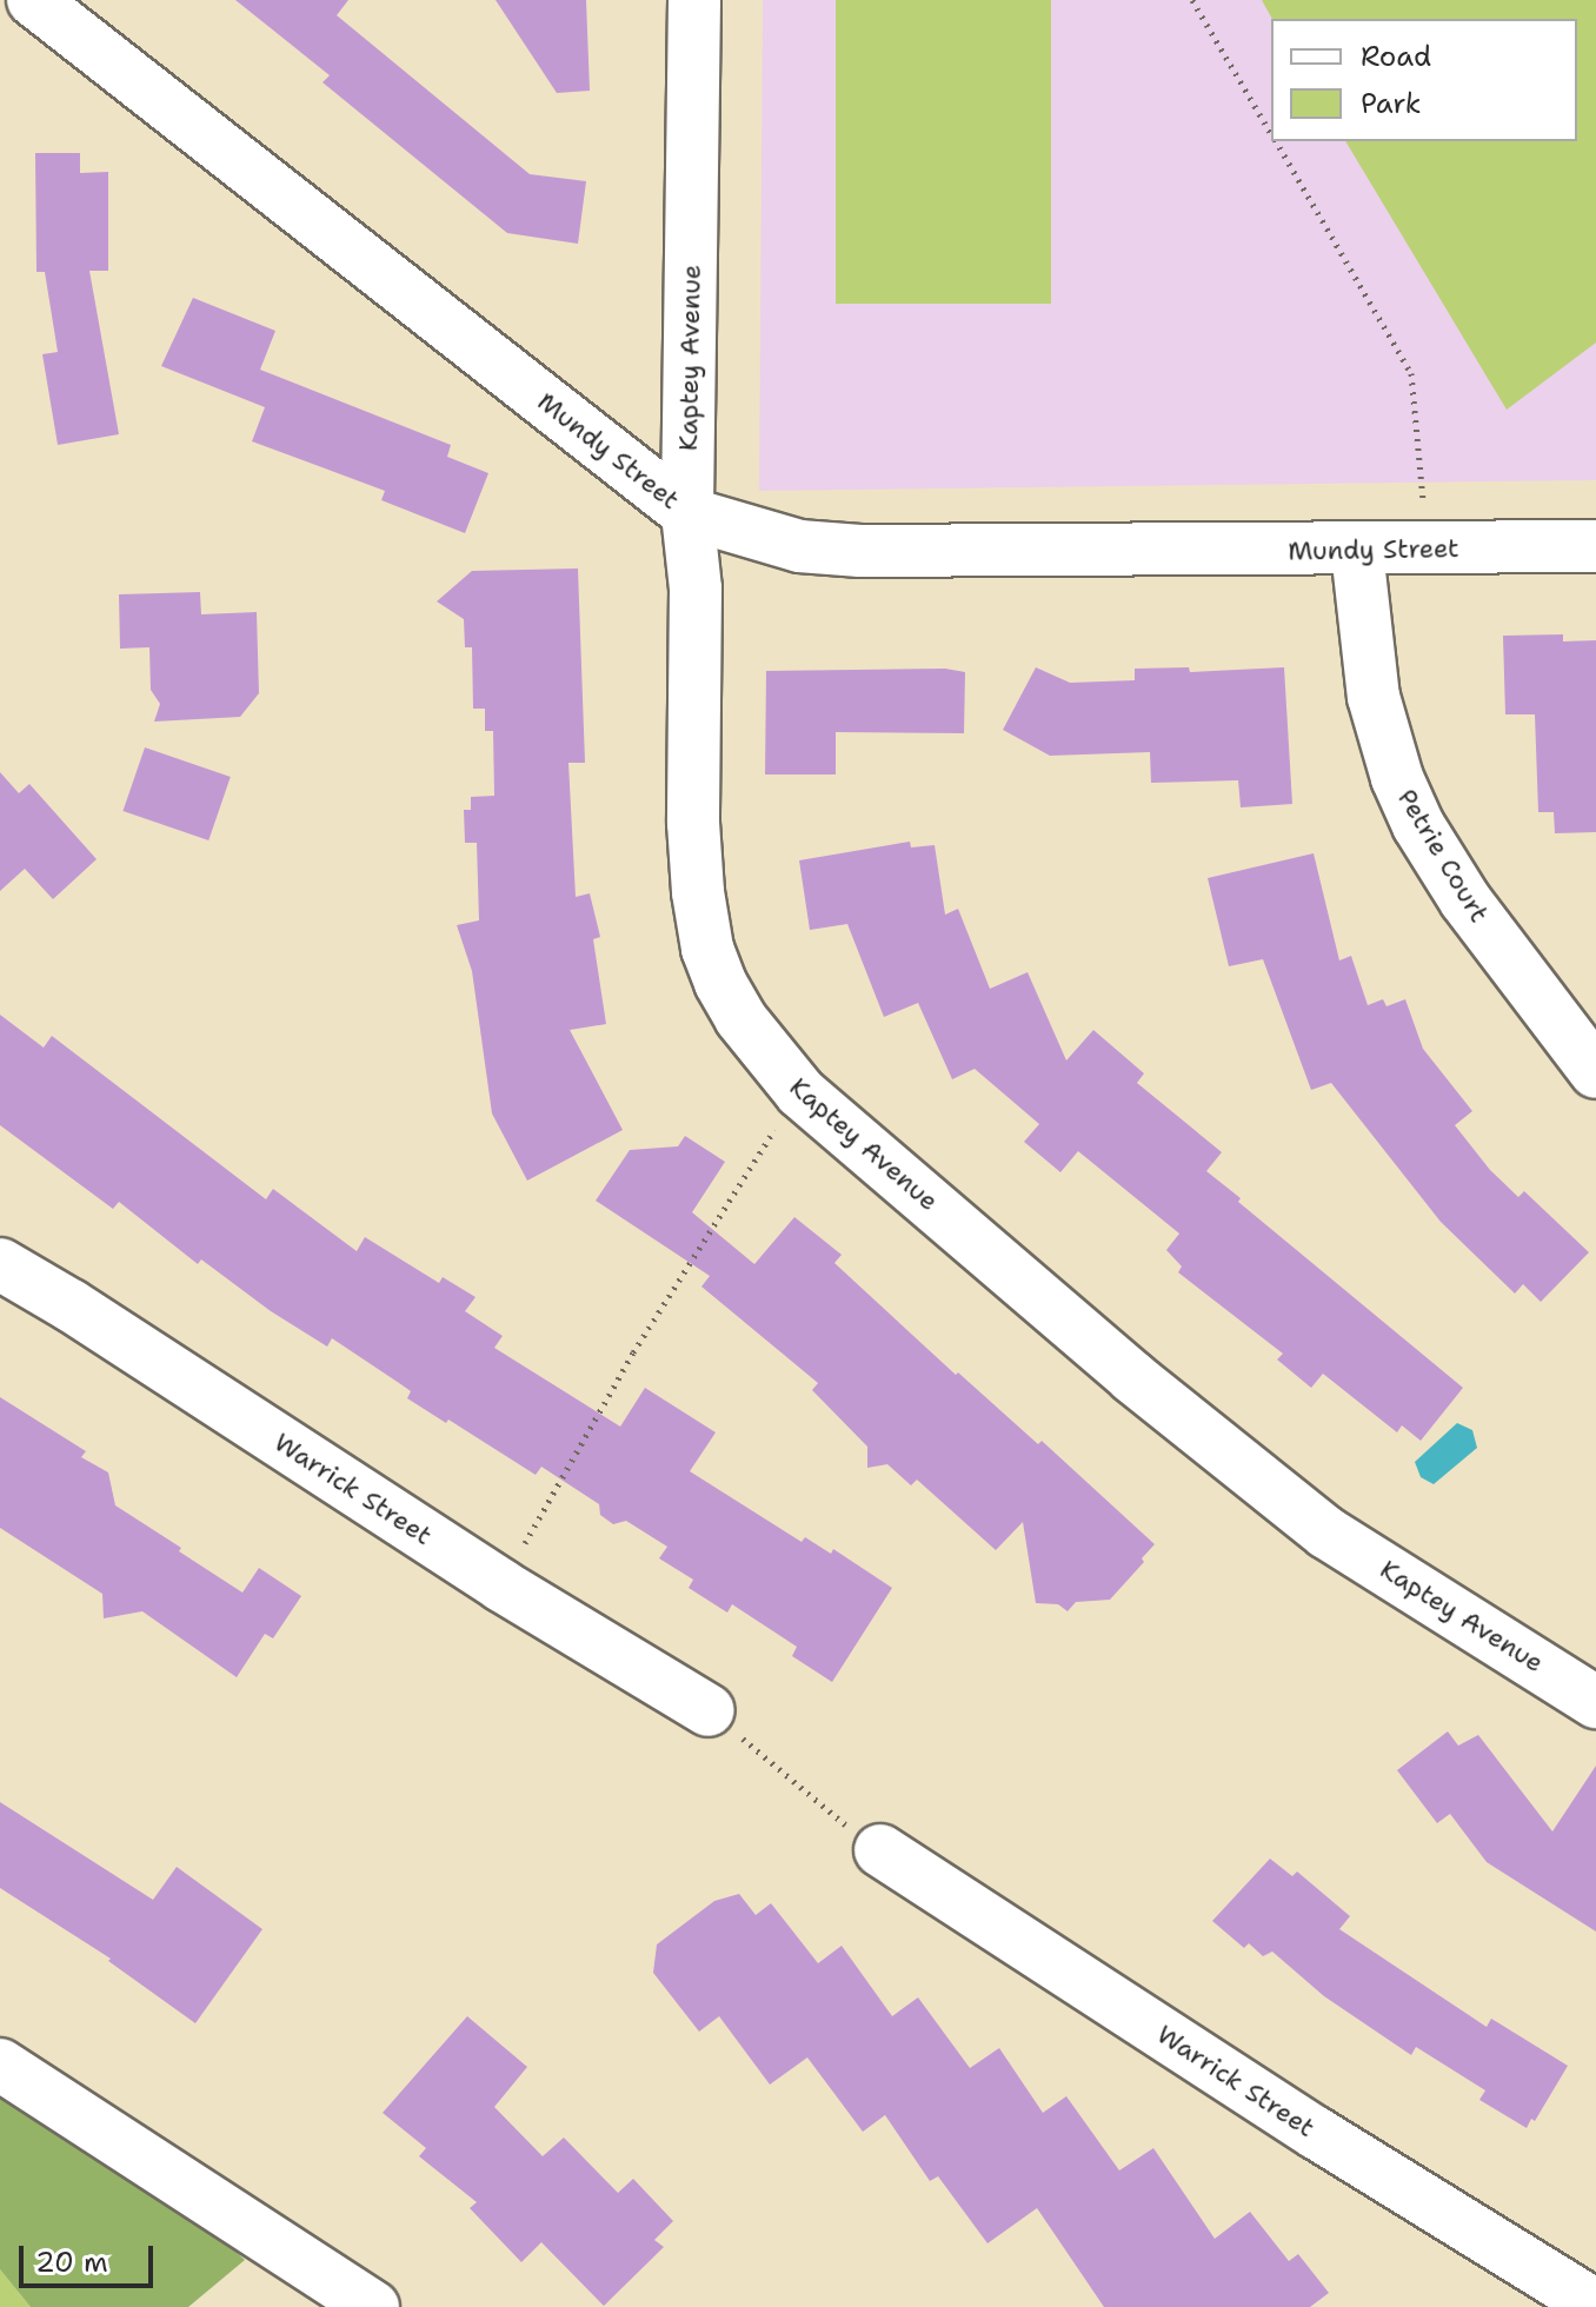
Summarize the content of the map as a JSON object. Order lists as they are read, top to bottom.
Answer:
{
  "streets": {
    "street": [
      "Kaptey Avenue",
      "Mundy Street",
      "Petrie Court",
      "Warrick Street"
    ]
  },
  "crossings": [
    ["Kaptey Avenue", "Mundy Street"],
    ["Mundy Street", "Petrie Court"]
  ],
  "legend": ["Road", "Park"],
  "scale_bar": "20 m"
}
